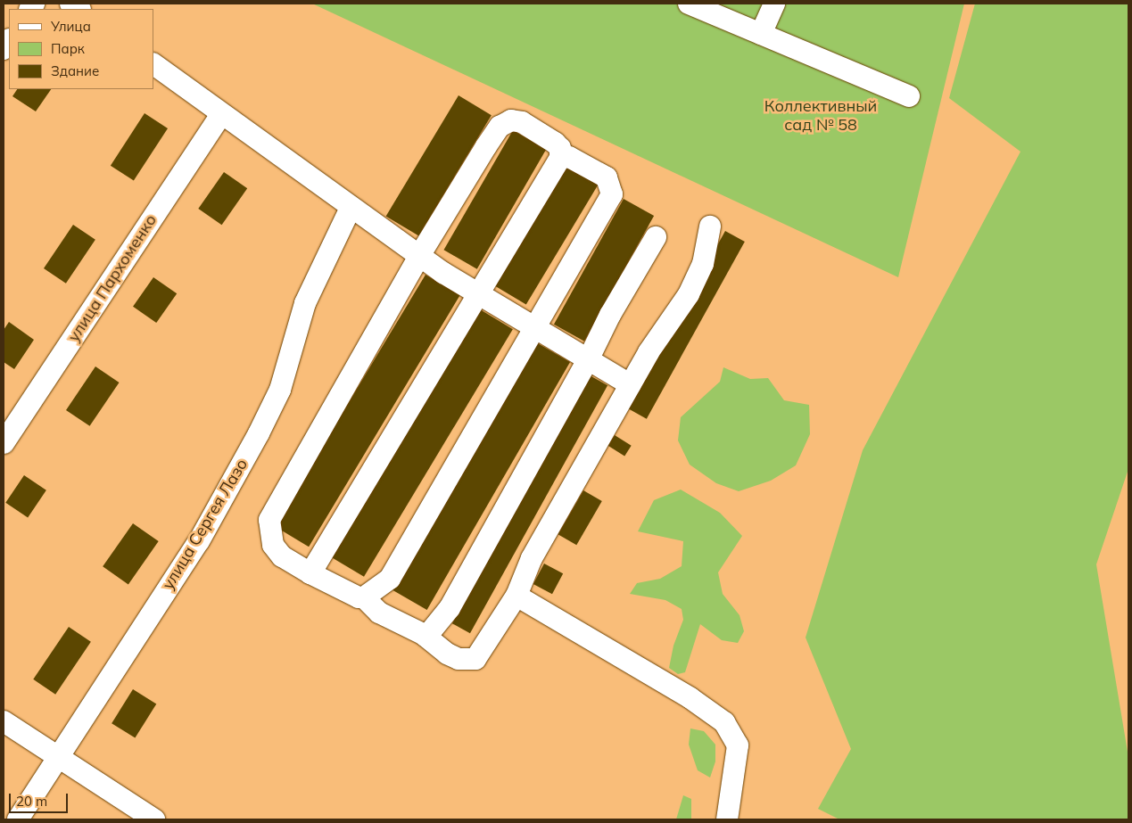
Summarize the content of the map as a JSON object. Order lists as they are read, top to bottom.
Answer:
{
  "streets": {
    "street": ["улица Пархоменко", "улица Сергея Лазо"]
  },
  "parks": ["Коллективный сад № 58"],
  "legend": ["Улица", "Парк", "Здание"],
  "scale_bar": "20 m"
}
